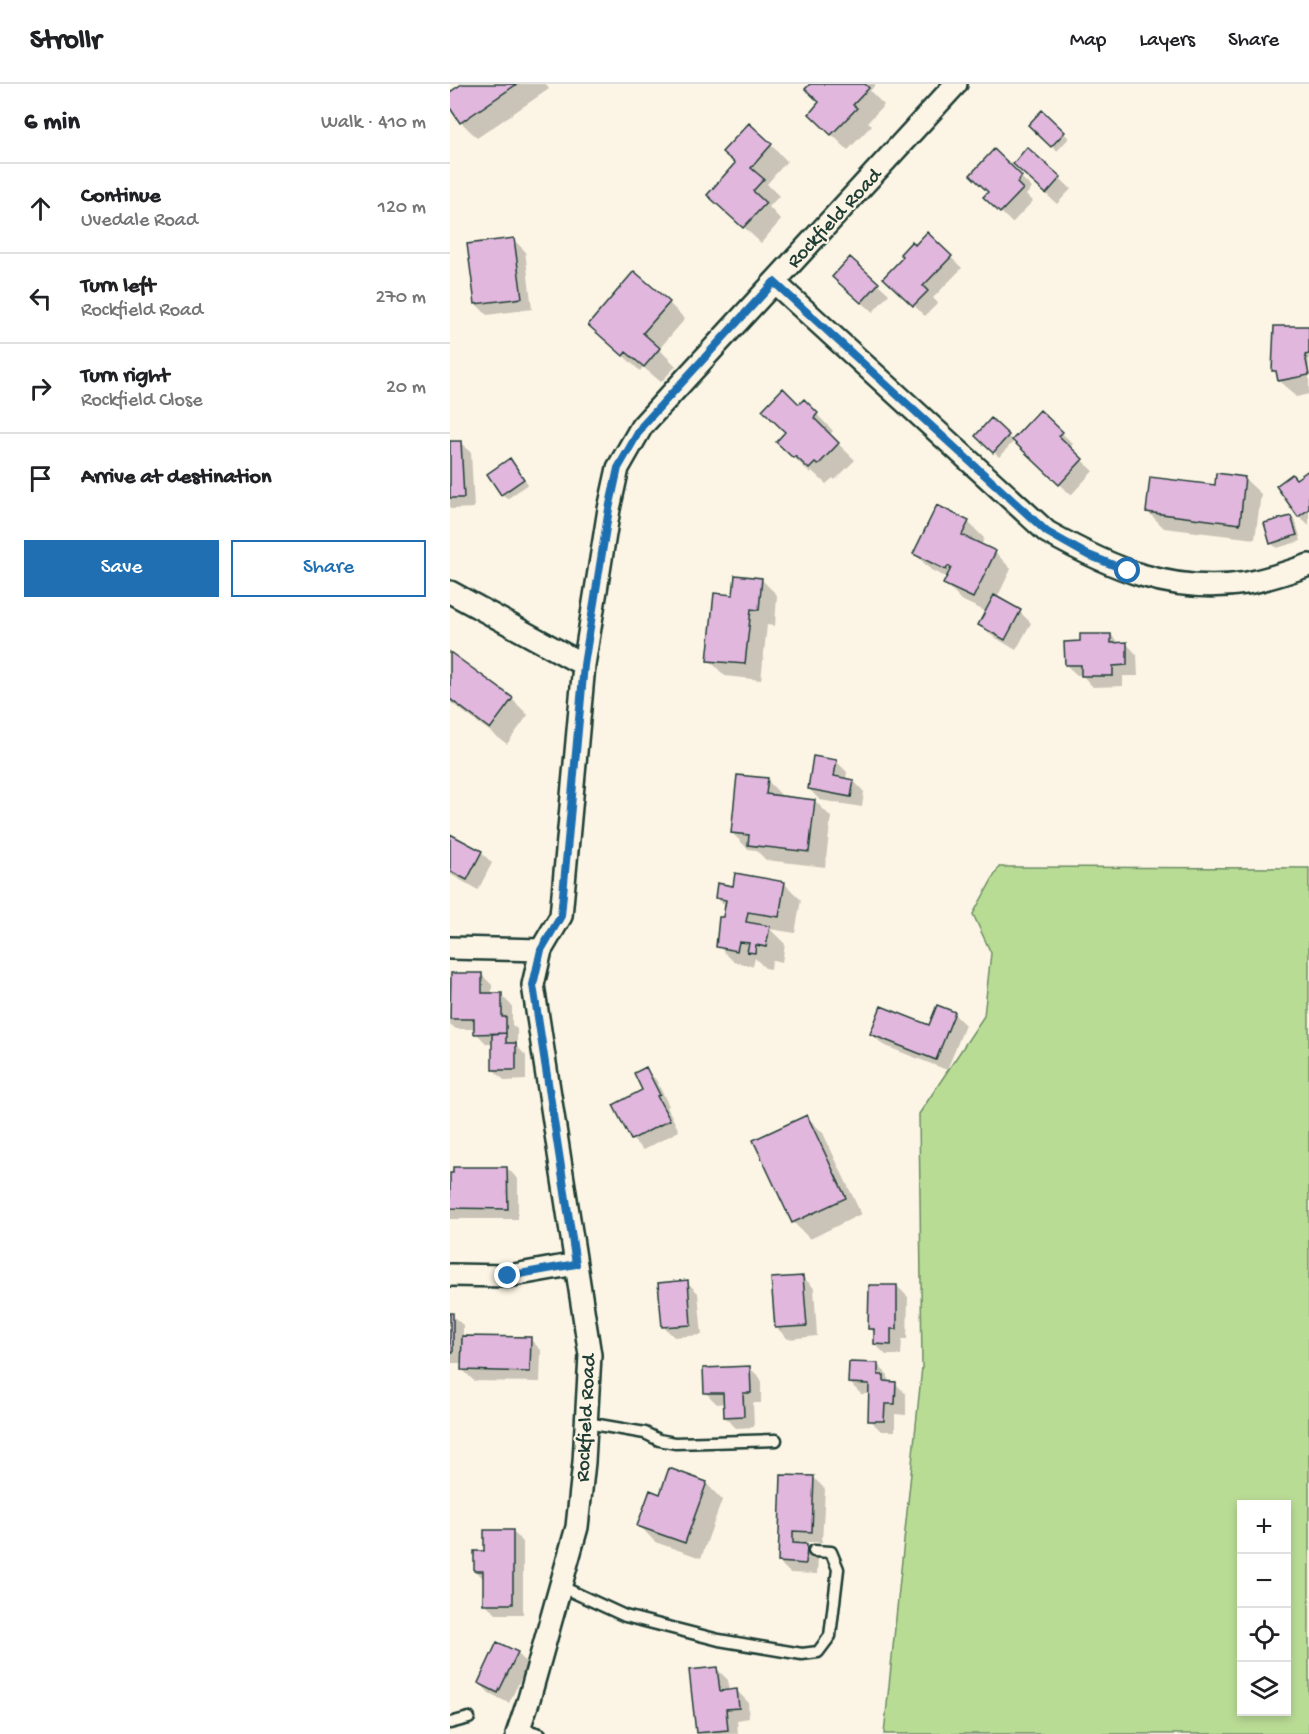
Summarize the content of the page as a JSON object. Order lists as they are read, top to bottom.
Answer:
{
  "streets": {
    "street": ["Rockfield Road"]
  },
  "page": {
    "header": "Strollr",
    "nav": ["Map", "Layers", "Share"],
    "heading": ["6 min", "Walk · 410 m"],
    "list": [
      ["Continue", "Uvedale Road", "120 m"],
      ["Turn left", "Rockfield Road", "270 m"],
      ["Turn right", "Rockfield Close", "20 m"],
      "Arrive at destination"
    ],
    "buttons": ["Save", "Share"],
    "map_buttons": ["+", "−"]
  }
}
